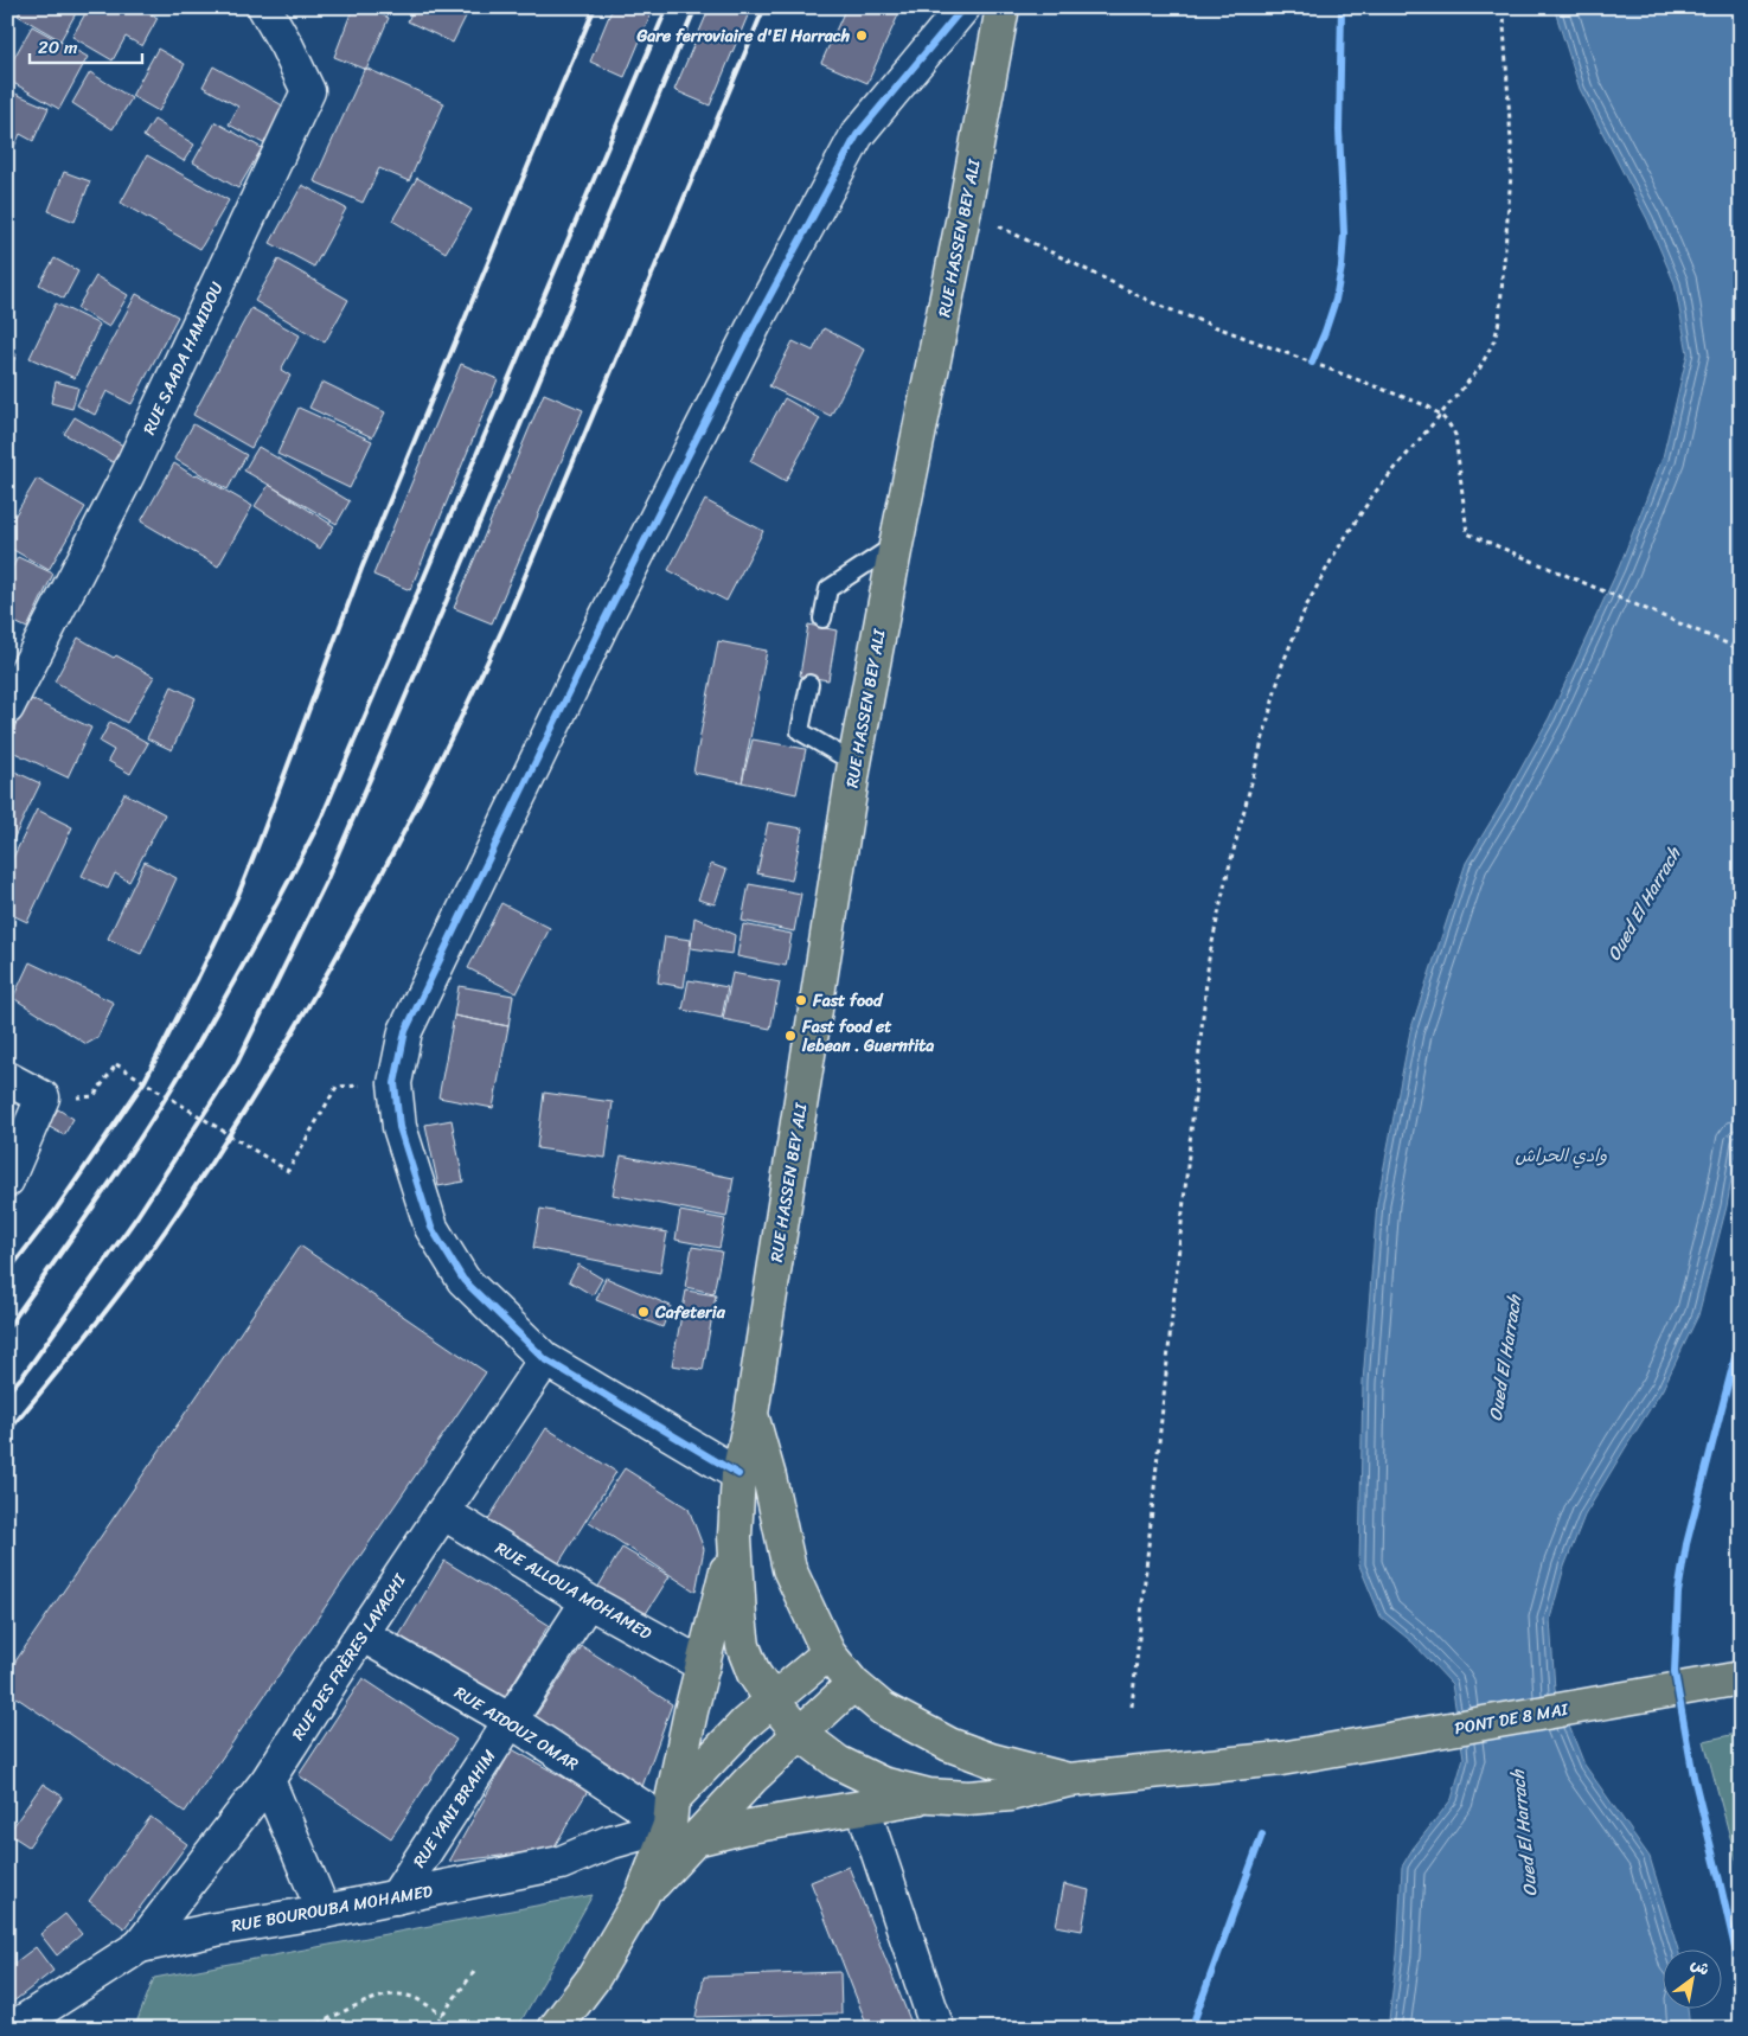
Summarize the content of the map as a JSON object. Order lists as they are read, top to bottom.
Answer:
{
  "streets": {
    "main road": ["RUE HASSEN BEY ALI", "PONT DE 8 MAI"],
    "street": [
      "RUE SAADA HAMIDOU",
      "RUE ALLOUA MOHAMED",
      "RUE DES FRÈRES LAYACHI",
      "RUE AIDOUZ OMAR",
      "RUE YANI BRAHIM",
      "RUE BOUROUBA MOHAMED"
    ]
  },
  "crossings": [
    ["RUE ALLOUA MOHAMED", "RUE DES FRÈRES LAYACHI"],
    ["RUE ALLOUA MOHAMED", "RUE YANI BRAHIM"],
    ["RUE DES FRÈRES LAYACHI", "RUE AIDOUZ OMAR"],
    ["RUE DES FRÈRES LAYACHI", "RUE BOUROUBA MOHAMED"],
    ["RUE AIDOUZ OMAR", "RUE YANI BRAHIM"],
    ["RUE AIDOUZ OMAR", "RUE BOUROUBA MOHAMED"],
    ["RUE YANI BRAHIM", "RUE BOUROUBA MOHAMED"]
  ],
  "water": ["Oued El Harrach", "وادي الحراش"],
  "places": [
    "Gare ferroviaire d'El Harrach",
    "Fast food",
    "Fast food et lebean . Guerntita",
    "Cafeteria"
  ],
  "scale_bar": "20 m",
  "north": "top right"
}
